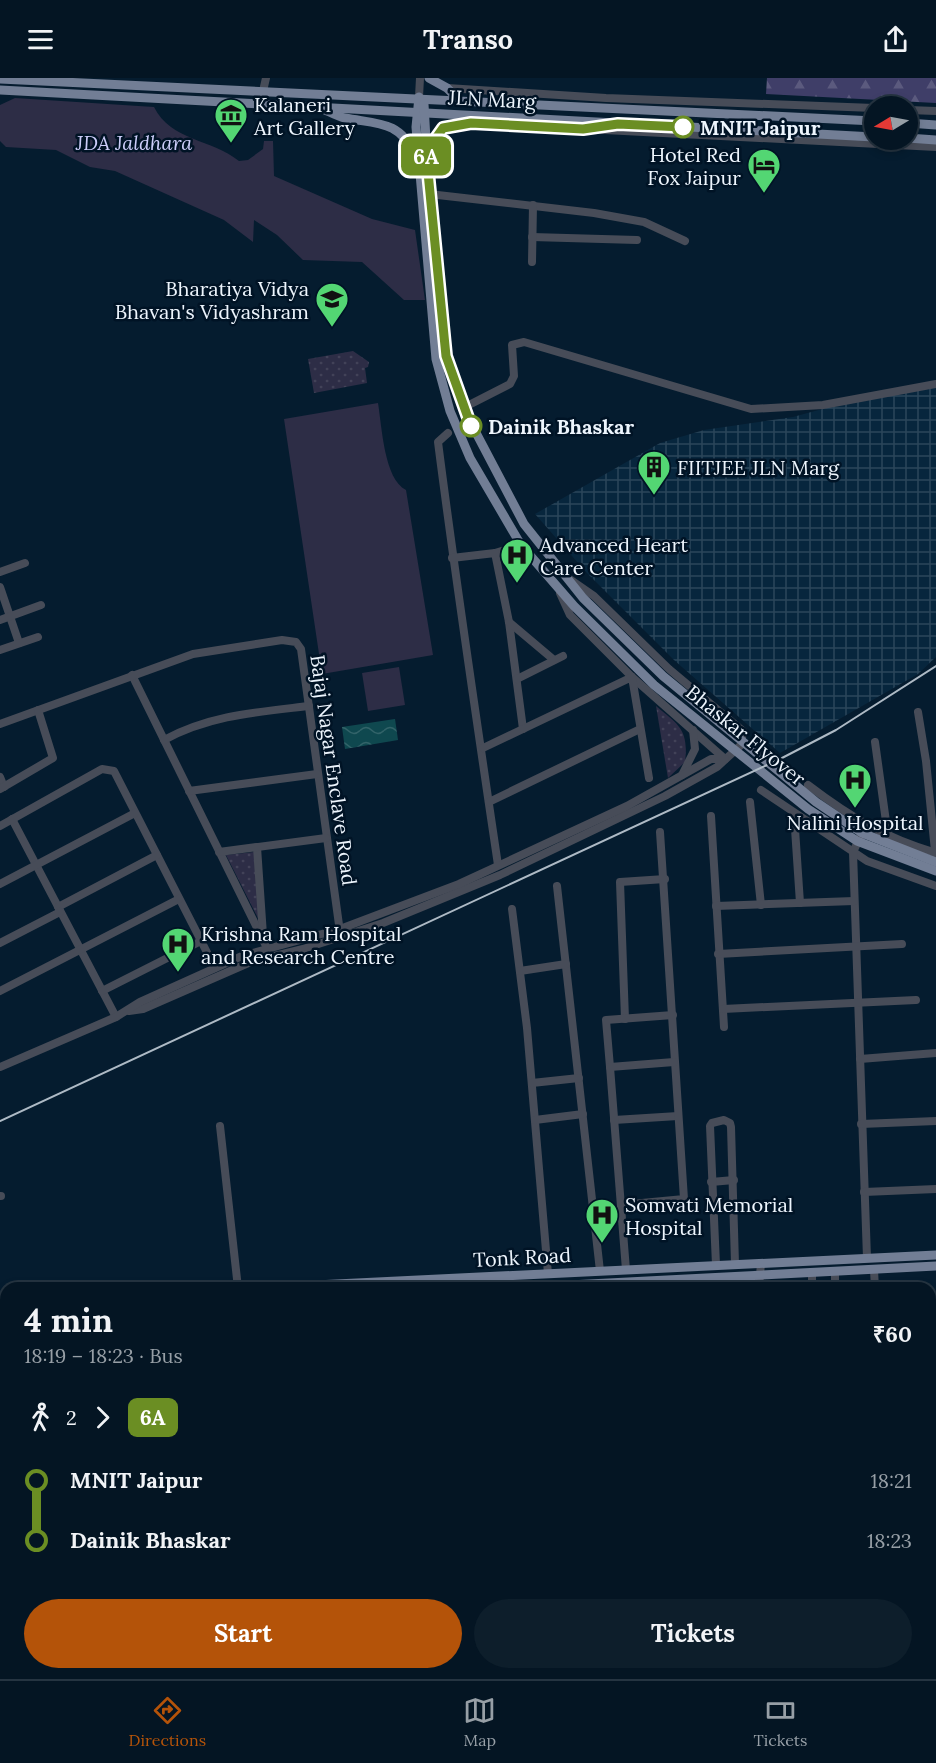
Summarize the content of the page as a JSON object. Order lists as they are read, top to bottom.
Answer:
{
  "streets": {
    "main road": ["JLN Marg", "Bhaskar Flyover", "Tonk Road"],
    "street": ["Bajaj Nagar Enclave Road"]
  },
  "parks": ["JDA Jaldhara"],
  "places": {
    "other": ["MNIT Jaipur", "Dainik Bhaskar"],
    "museum": ["Kalaneri Art Gallery"],
    "hotel": ["Hotel Red Fox Jaipur"],
    "school or university": ["Bharatiya Vidya Bhavan's Vidyashram"],
    "building": ["FIITJEE JLN Marg"],
    "hospital": [
      "Advanced Heart Care Center",
      "Nalini Hospital",
      "Krishna Ram Hospital and Research Centre",
      "Somvati Memorial Hospital"
    ]
  },
  "lines": ["bus line 6A"],
  "north": "left",
  "page": {
    "header": "Transo",
    "on_map": "6A",
    "heading": ["4 min", "18:19 – 18:23 · Bus", "₹60"],
    "legs": ["2", "6A"],
    "list": [
      {
        "name": "MNIT Jaipur",
        "value": "18:21"
      },
      {
        "name": "Dainik Bhaskar",
        "value": "18:23"
      }
    ],
    "buttons": ["Start", "Tickets"],
    "tabs": ["Directions", "Map", "Tickets"]
  }
}
